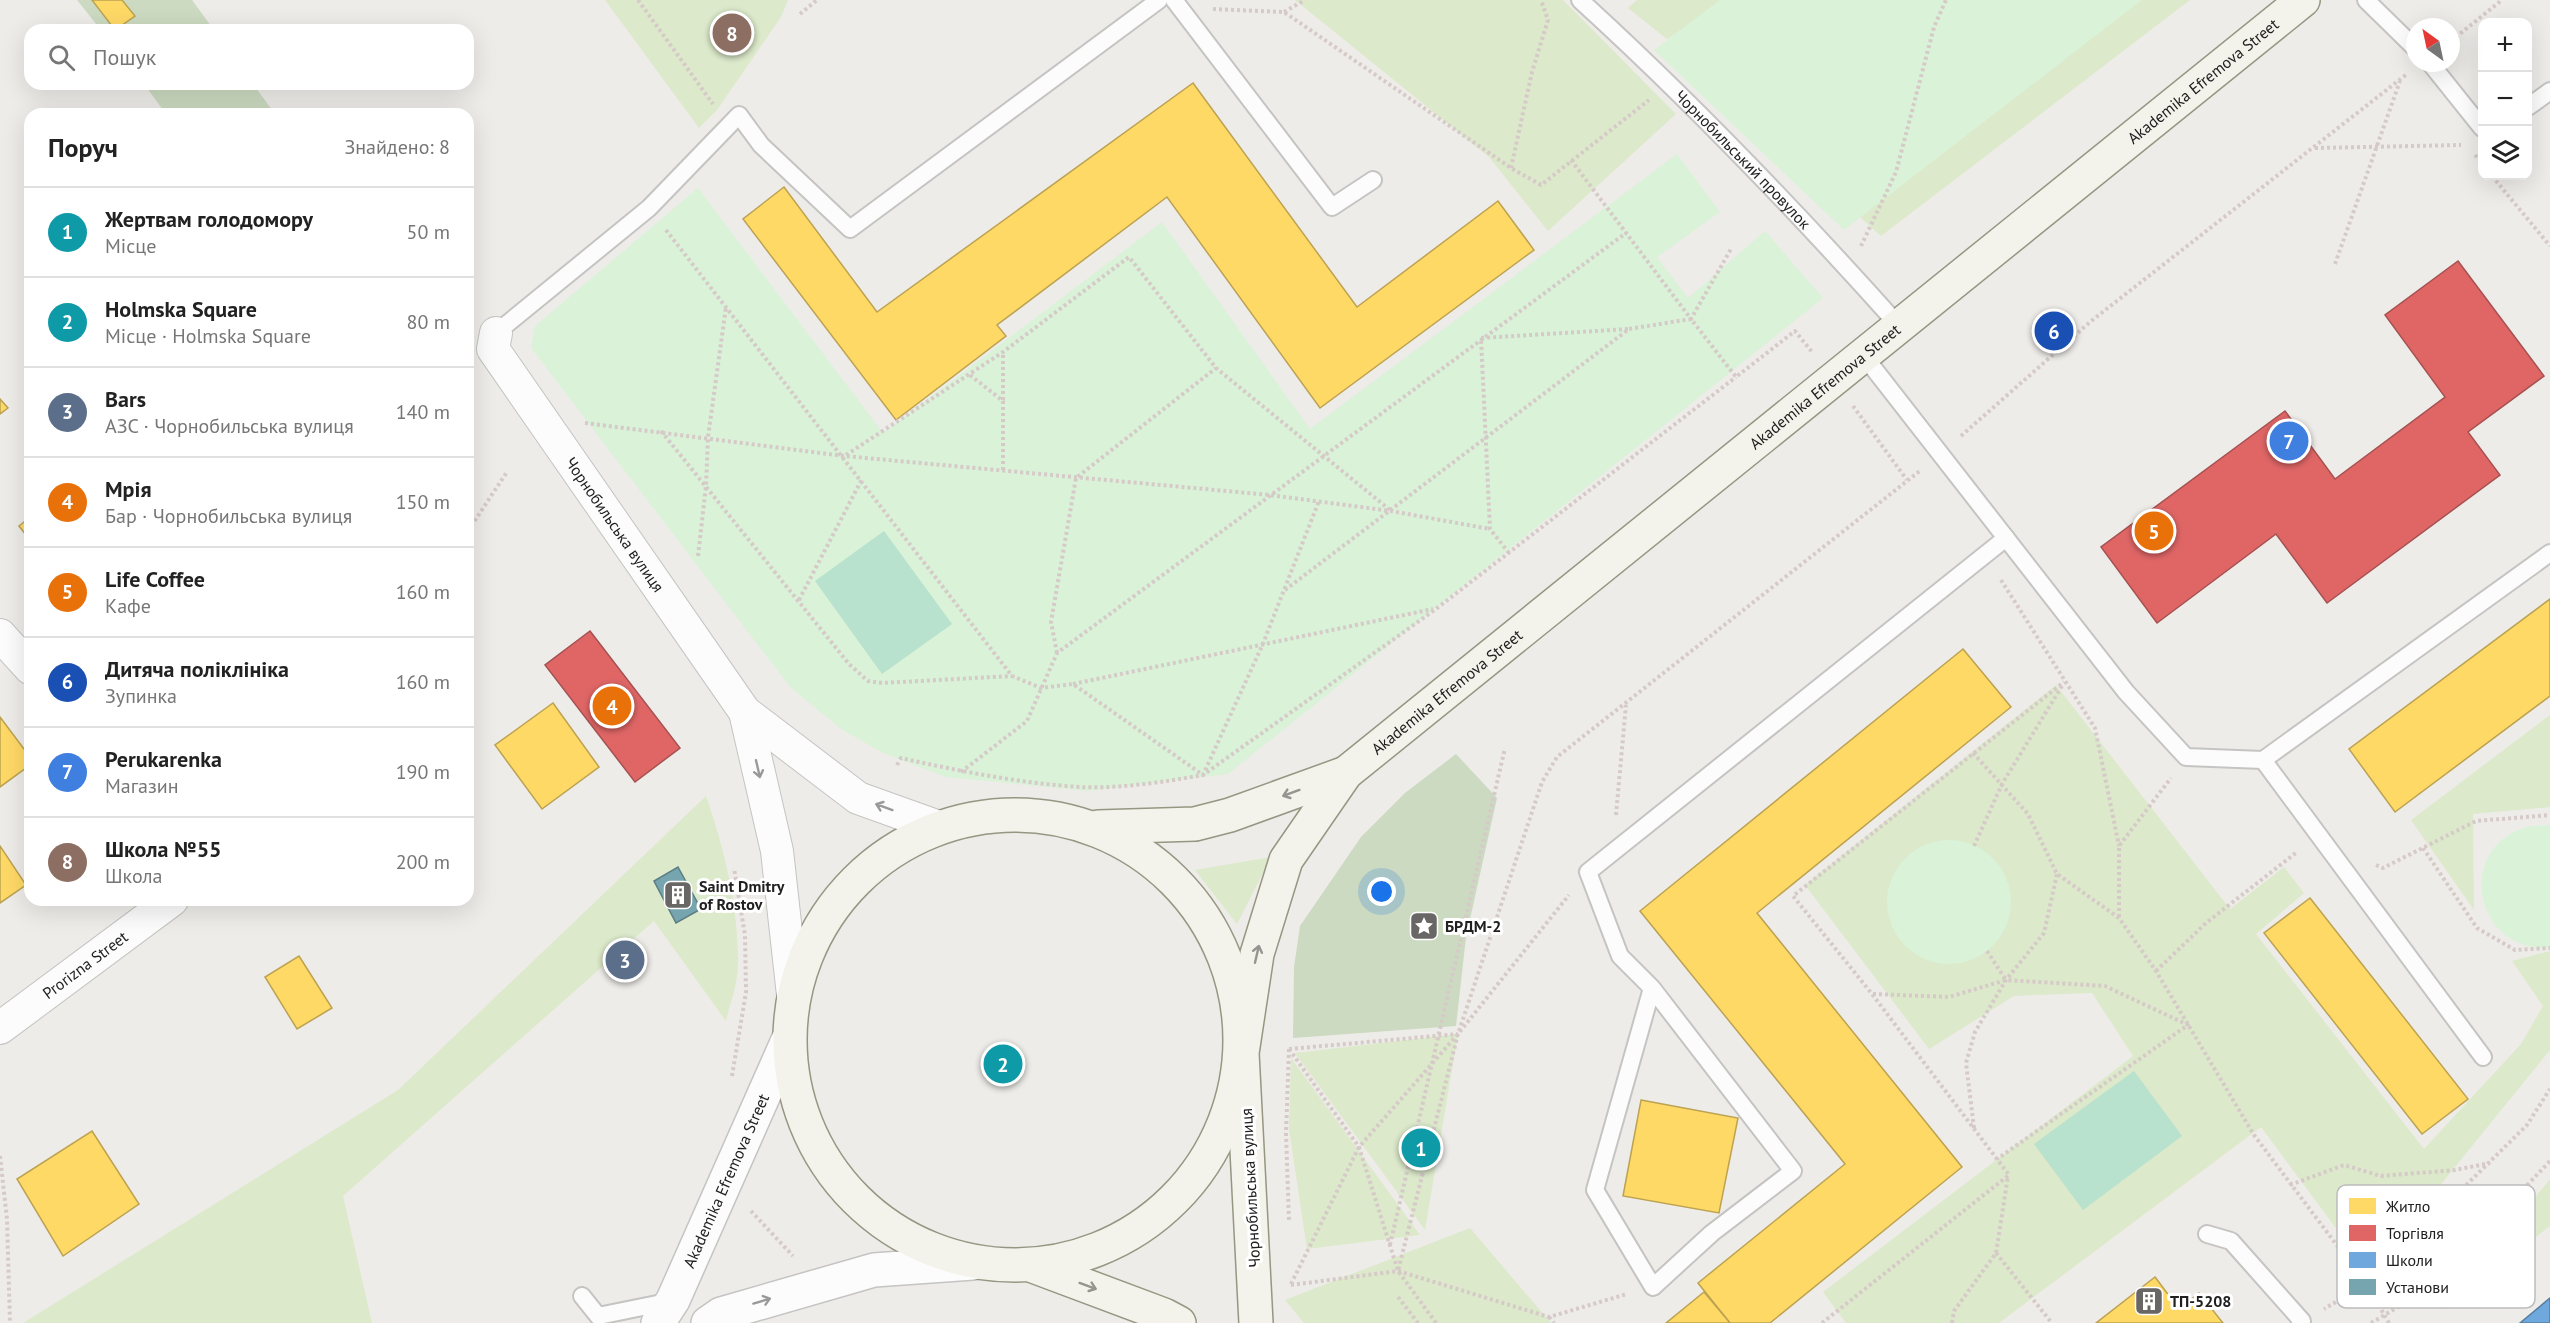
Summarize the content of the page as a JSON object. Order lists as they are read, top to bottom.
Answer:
{
  "streets": {
    "main road": ["Akademika Efremova Street", "Чорнобильська вулиця"],
    "street": ["Prorizna Street"],
    "lane": ["Чорнобильський провулок"]
  },
  "crossings": [
    ["Akademika Efremova Street", "Чорнобильський провулок"],
    ["Akademika Efremova Street", "Чорнобильська вулиця"]
  ],
  "places": {
    "building": ["Saint Dmitry of Rostov", "ТП-5208"],
    "place": ["БРДМ-2"]
  },
  "legend": [
    "Житло",
    "Торгівля",
    "Школи",
    "Установи"
  ],
  "north": "top left",
  "page": {
    "pins": [
      "8",
      "6",
      "7",
      "5",
      "4",
      "3",
      "2",
      "1"
    ],
    "map_buttons": ["+", "−"],
    "search": "Пошук",
    "heading": ["Поруч", "Знайдено: 8"],
    "list": [
      {
        "mark": "1",
        "name": "Жертвам голодомору",
        "note": "Місце",
        "value": "50 m"
      },
      {
        "mark": "2",
        "name": "Holmska Square",
        "note": "Місце · Holmska Square",
        "value": "80 m"
      },
      {
        "mark": "3",
        "name": "Bars",
        "note": "АЗС · Чорнобильська вулиця",
        "value": "140 m"
      },
      {
        "mark": "4",
        "name": "Мрія",
        "note": "Бар · Чорнобильська вулиця",
        "value": "150 m"
      },
      {
        "mark": "5",
        "name": "Life Coffee",
        "note": "Кафе",
        "value": "160 m"
      },
      {
        "mark": "6",
        "name": "Дитяча поліклініка",
        "note": "Зупинка",
        "value": "160 m"
      },
      {
        "mark": "7",
        "name": "Perukarenka",
        "note": "Магазин",
        "value": "190 m"
      },
      {
        "mark": "8",
        "name": "Школа №55",
        "note": "Школа",
        "value": "200 m"
      }
    ]
  }
}
